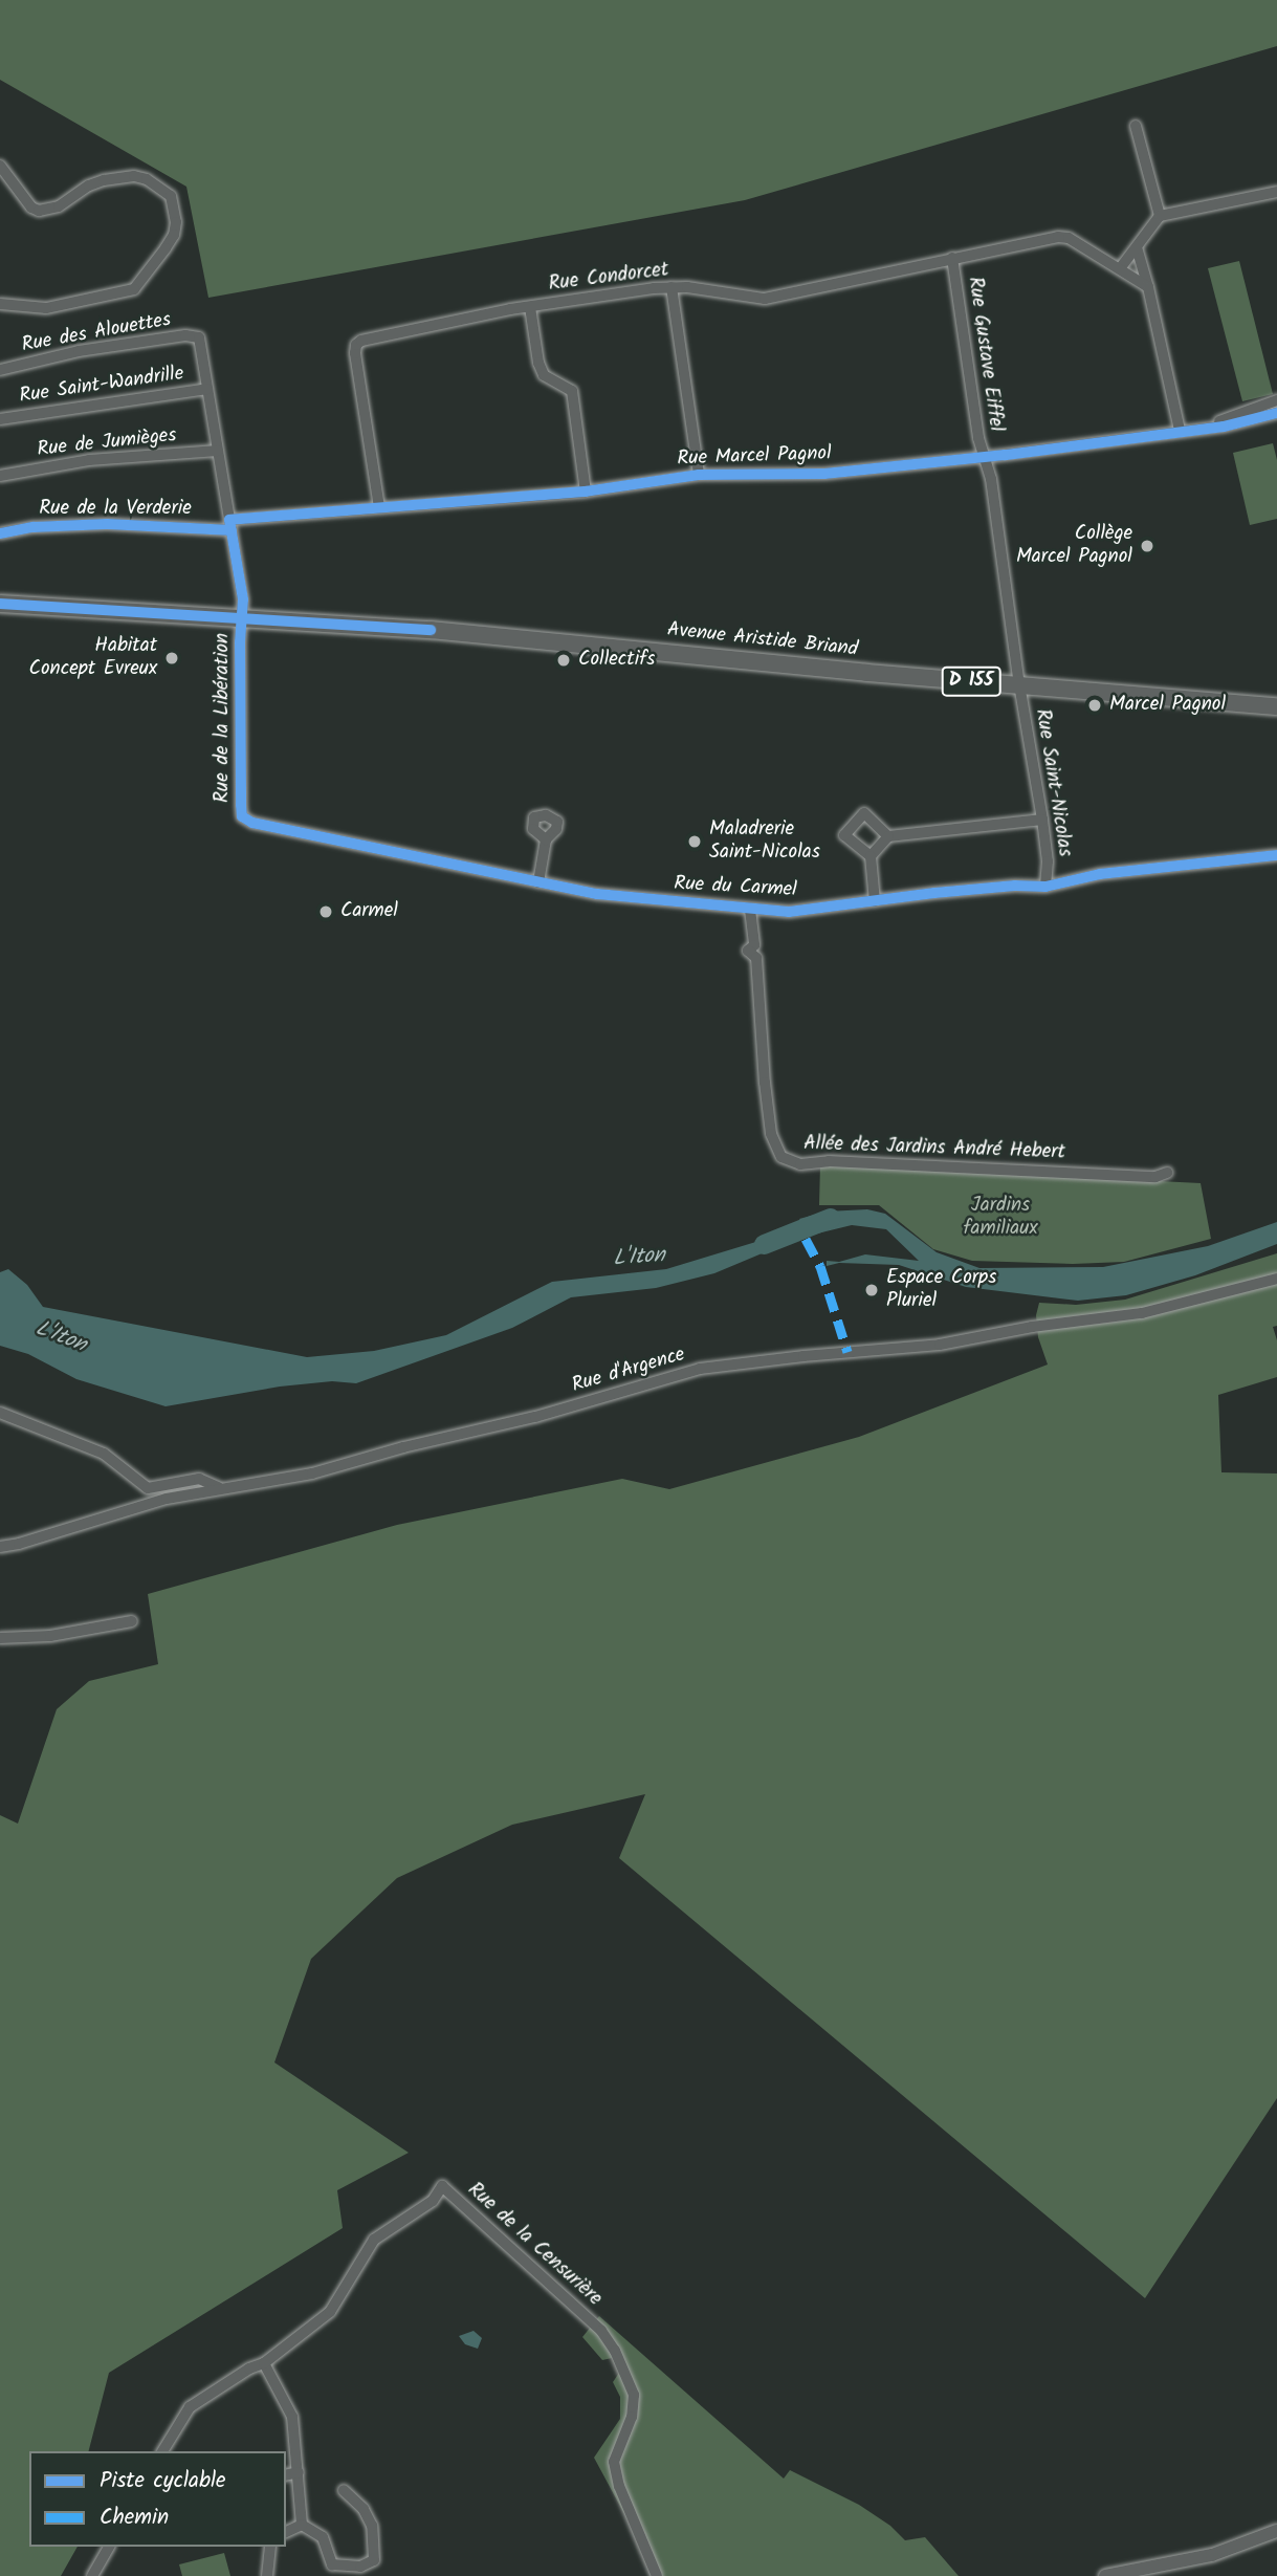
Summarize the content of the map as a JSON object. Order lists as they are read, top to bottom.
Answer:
{
  "streets": {
    "main road": ["Avenue Aristide Briand", "D 155"],
    "street": [
      "Rue Condorcet",
      "Rue des Alouettes",
      "Rue Gustave Eiffel",
      "Rue Saint-Wandrille",
      "Rue de Jumièges",
      "Rue Marcel Pagnol",
      "Rue de la Verderie",
      "Rue de la Libération",
      "Rue Saint-Nicolas",
      "Rue du Carmel",
      "Allée des Jardins André Hebert",
      "Rue d'Argence",
      "Rue de la Censurière"
    ]
  },
  "crossings": [
    ["Rue Condorcet", "Rue Gustave Eiffel"],
    ["Rue Condorcet", "Rue Marcel Pagnol"],
    ["Rue des Alouettes", "Rue de la Libération"],
    ["Rue Gustave Eiffel", "Rue Marcel Pagnol"],
    ["Rue Gustave Eiffel", "Avenue Aristide Briand"],
    ["Rue Gustave Eiffel", "Rue Saint-Nicolas"],
    ["Rue Saint-Wandrille", "Rue de la Libération"],
    ["Rue de Jumièges", "Rue de la Libération"],
    ["Rue Marcel Pagnol", "Rue de la Verderie"],
    ["Rue Marcel Pagnol", "Rue de la Libération"],
    ["Rue de la Verderie", "Rue de la Libération"],
    ["Avenue Aristide Briand", "D 155"],
    ["Avenue Aristide Briand", "Rue de la Libération"],
    ["Avenue Aristide Briand", "Rue Saint-Nicolas"],
    ["D 155", "Rue de la Libération"],
    ["Rue de la Libération", "Rue du Carmel"],
    ["Rue Saint-Nicolas", "Rue du Carmel"],
    ["Rue du Carmel", "Allée des Jardins André Hebert"]
  ],
  "water": ["L'Iton"],
  "parks": ["Jardins familiaux"],
  "places": [
    "Collège Marcel Pagnol",
    "Habitat Concept Evreux",
    "Collectifs",
    "Marcel Pagnol",
    "Maladrerie Saint-Nicolas",
    "Carmel",
    "Espace Corps Pluriel"
  ],
  "legend": ["Piste cyclable", "Chemin"]
}
